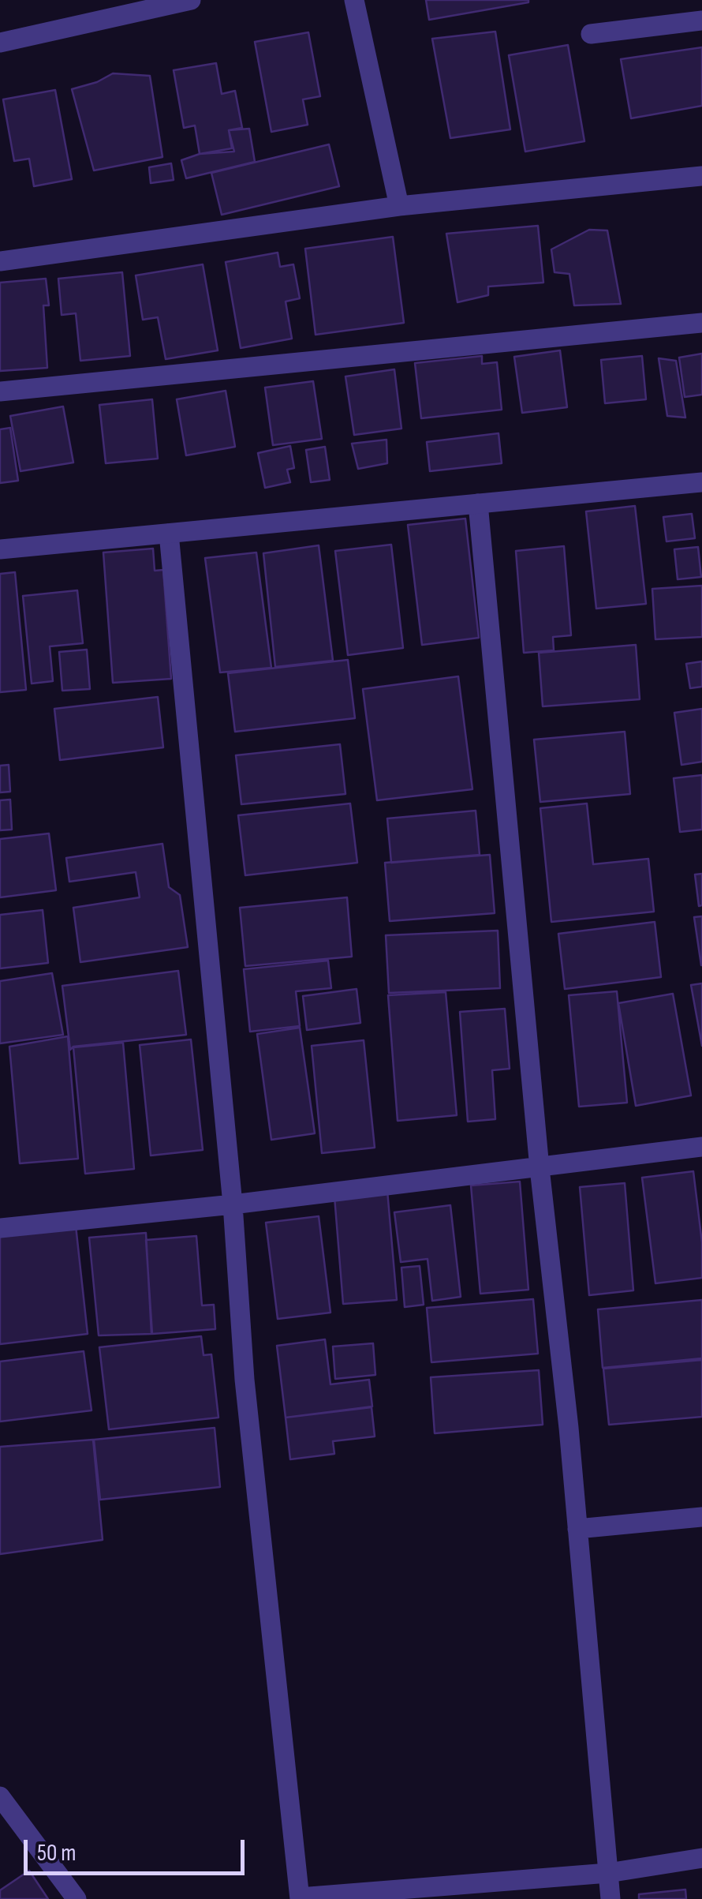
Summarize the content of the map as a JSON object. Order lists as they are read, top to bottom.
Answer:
{
  "scale_bar": "50 m"
}
